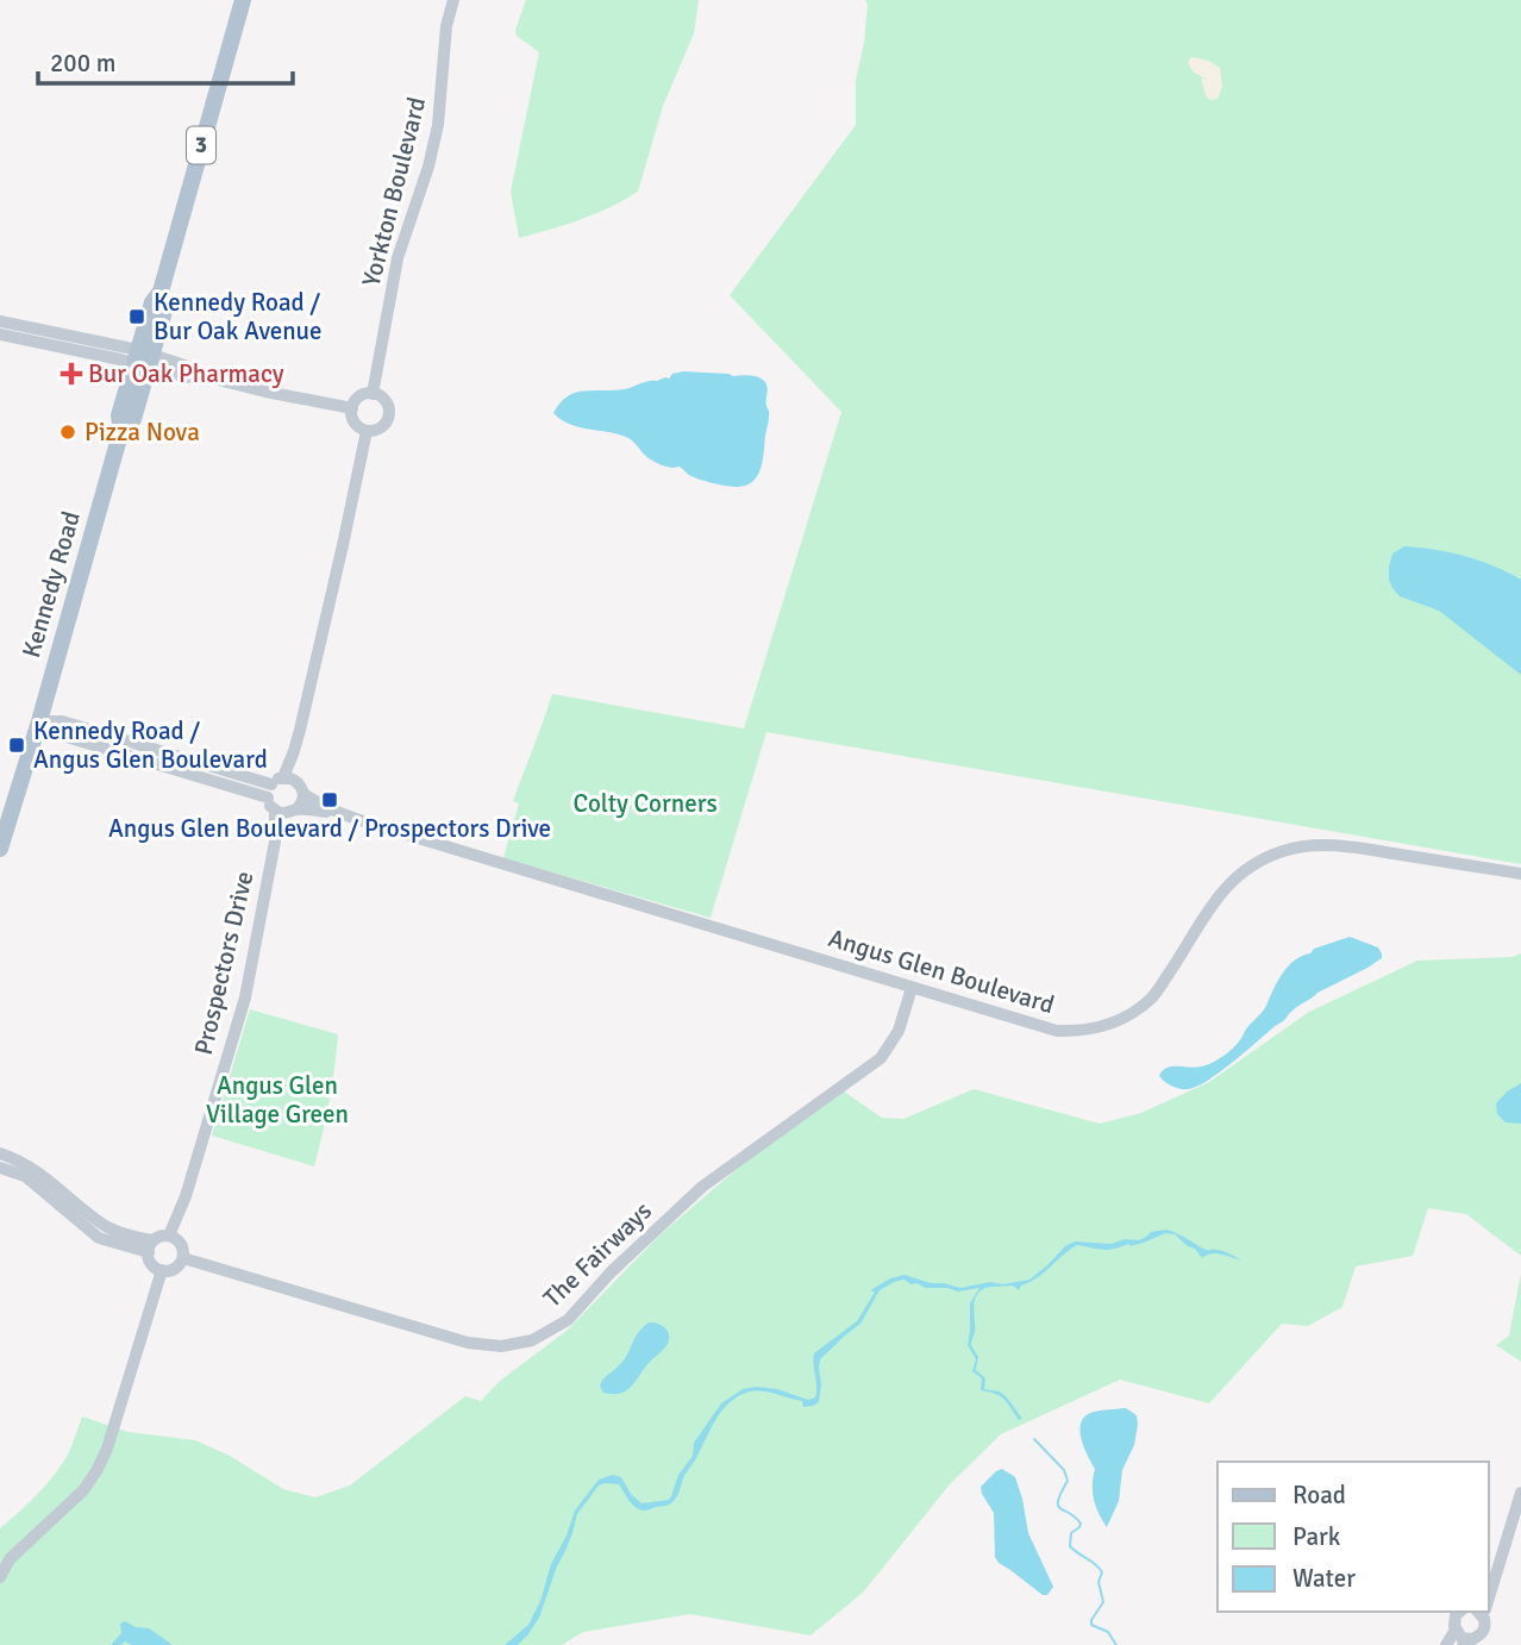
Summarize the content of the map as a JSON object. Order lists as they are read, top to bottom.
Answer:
{
  "streets": {
    "main road": ["3", "Kennedy Road"],
    "street": [
      "Yorkton Boulevard",
      "Prospectors Drive",
      "Angus Glen Boulevard",
      "The Fairways"
    ]
  },
  "crossings": [
    ["Kennedy Road", "Angus Glen Boulevard"],
    ["Prospectors Drive", "Angus Glen Boulevard"],
    ["Prospectors Drive", "The Fairways"],
    ["Angus Glen Boulevard", "The Fairways"]
  ],
  "parks": ["Colty Corners", "Angus Glen Village Green"],
  "places": {
    "transit": ["Kennedy Road / Bur Oak Avenue", "Kennedy Road / Angus Glen Boulevard", "Angus Glen Boulevard / Prospectors Drive"],
    "health": ["Bur Oak Pharmacy"],
    "other": ["Pizza Nova"]
  },
  "legend": ["Road", "Park", "Water"],
  "scale_bar": "200 m"
}
